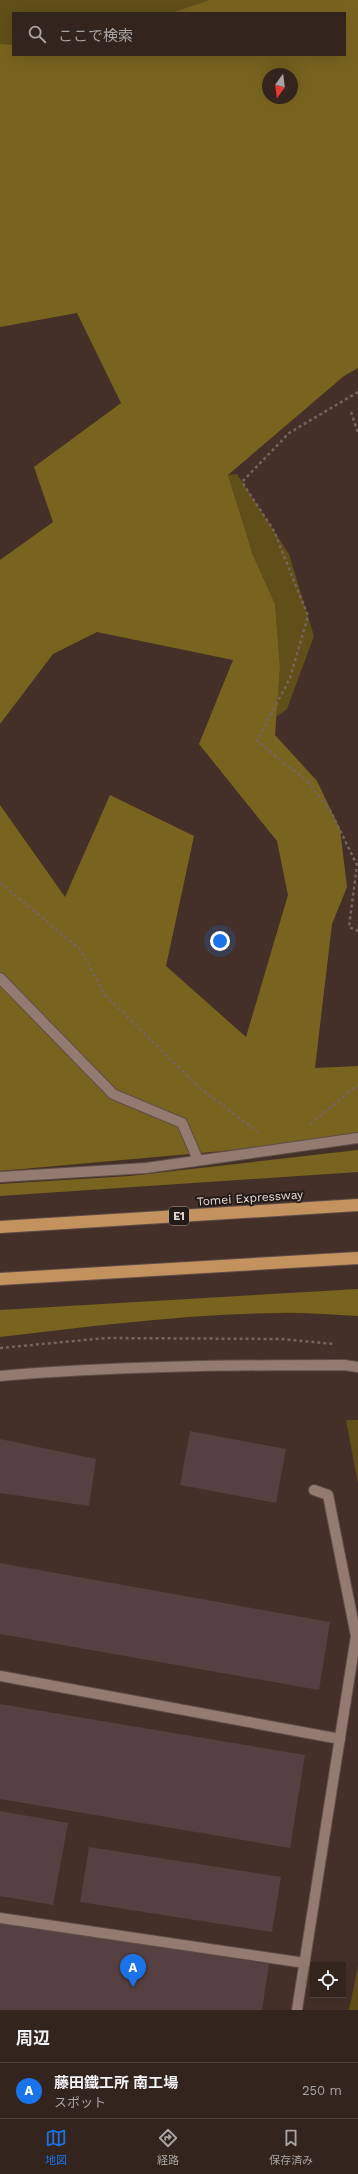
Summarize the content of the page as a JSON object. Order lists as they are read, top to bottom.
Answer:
{
  "streets": {
    "highway": ["Tomei Expressway", "E1"]
  },
  "north": "bottom",
  "page": {
    "search": "ここで検索",
    "pins": "A",
    "heading": "周辺",
    "list": [
      {
        "mark": "A",
        "name": "藤田鐵工所 南工場",
        "note": "スポット",
        "value": "250 m"
      }
    ],
    "nav": ["地図", "経路", "保存済み"]
  }
}
